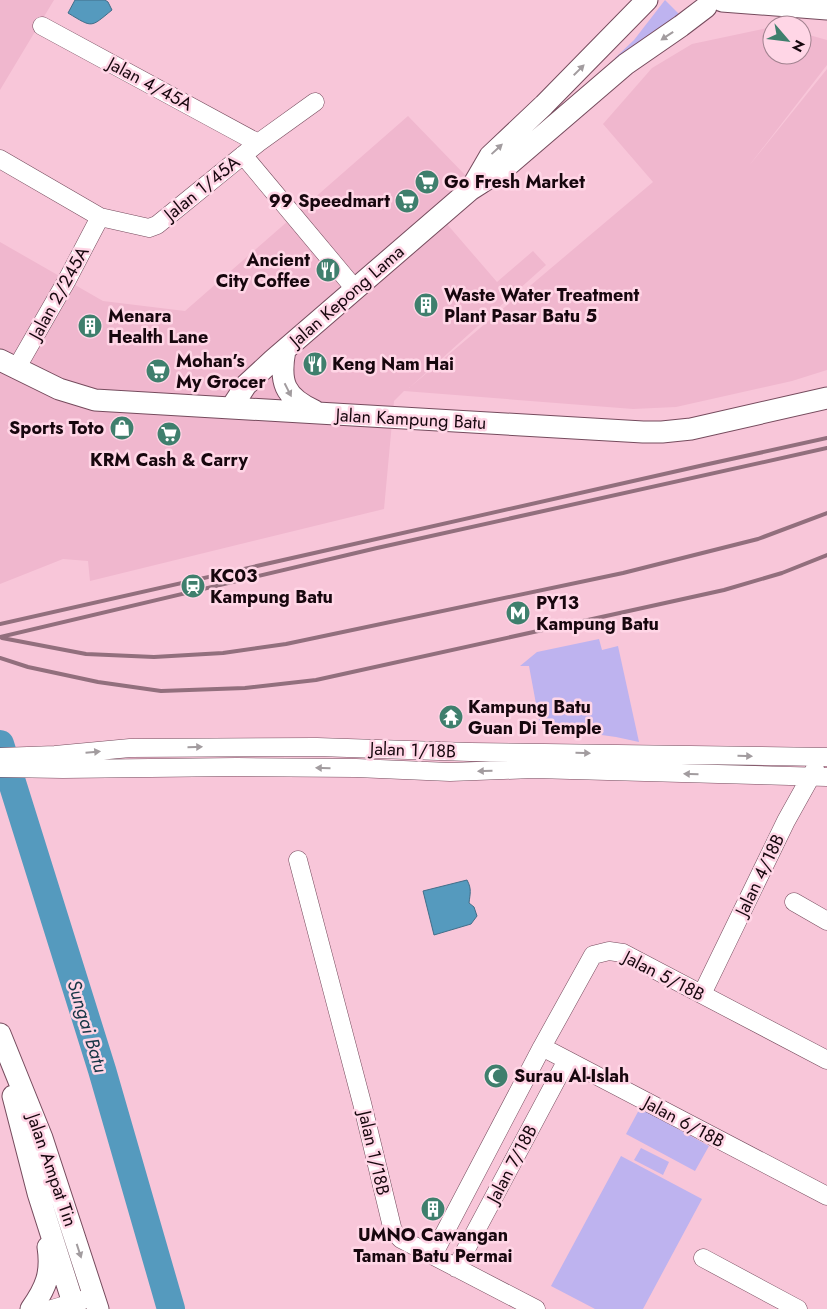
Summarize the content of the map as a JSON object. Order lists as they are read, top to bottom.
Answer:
{
  "streets": {
    "street": [
      "Jalan 4/45A",
      "Jalan 1/45A",
      "Jalan 2/245A",
      "Jalan Kepong Lama",
      "Jalan Kampung Batu",
      "Jalan 1/18B",
      "Jalan 4/18B",
      "Jalan 5/18B",
      "Jalan 6/18B",
      "Jalan 7/18B",
      "Jalan Ampat Tin"
    ]
  },
  "crossings": [
    ["Jalan 4/45A", "Jalan 1/45A"],
    ["Jalan 1/45A", "Jalan 2/245A"],
    ["Jalan 2/245A", "Jalan Kampung Batu"],
    ["Jalan Kepong Lama", "Jalan Kampung Batu"],
    ["Jalan 1/18B", "Jalan 4/18B"],
    ["Jalan 1/18B", "Jalan 7/18B"],
    ["Jalan 4/18B", "Jalan 5/18B"],
    ["Jalan 5/18B", "Jalan 6/18B"],
    ["Jalan 5/18B", "Jalan 7/18B"],
    ["Jalan 6/18B", "Jalan 7/18B"]
  ],
  "water": ["Sungai Batu"],
  "places": {
    "supermarket": [
      "Go Fresh Market",
      "99 Speedmart",
      "Mohan’s My Grocer",
      "KRM Cash & Carry"
    ],
    "restaurant": ["Ancient City Coffee", "Keng Nam Hai"],
    "building": ["Waste Water Treatment Plant Pasar Batu 5", "Menara Health Lane", "UMNO Cawangan Taman Batu Permai"],
    "shop": ["Sports Toto"],
    "station": ["KC03 Kampung Batu"],
    "metro station": ["PY13 Kampung Batu"],
    "temple": ["Kampung Batu Guan Di Temple"],
    "mosque": ["Surau Al-Islah"]
  },
  "north": "bottom right"
}
